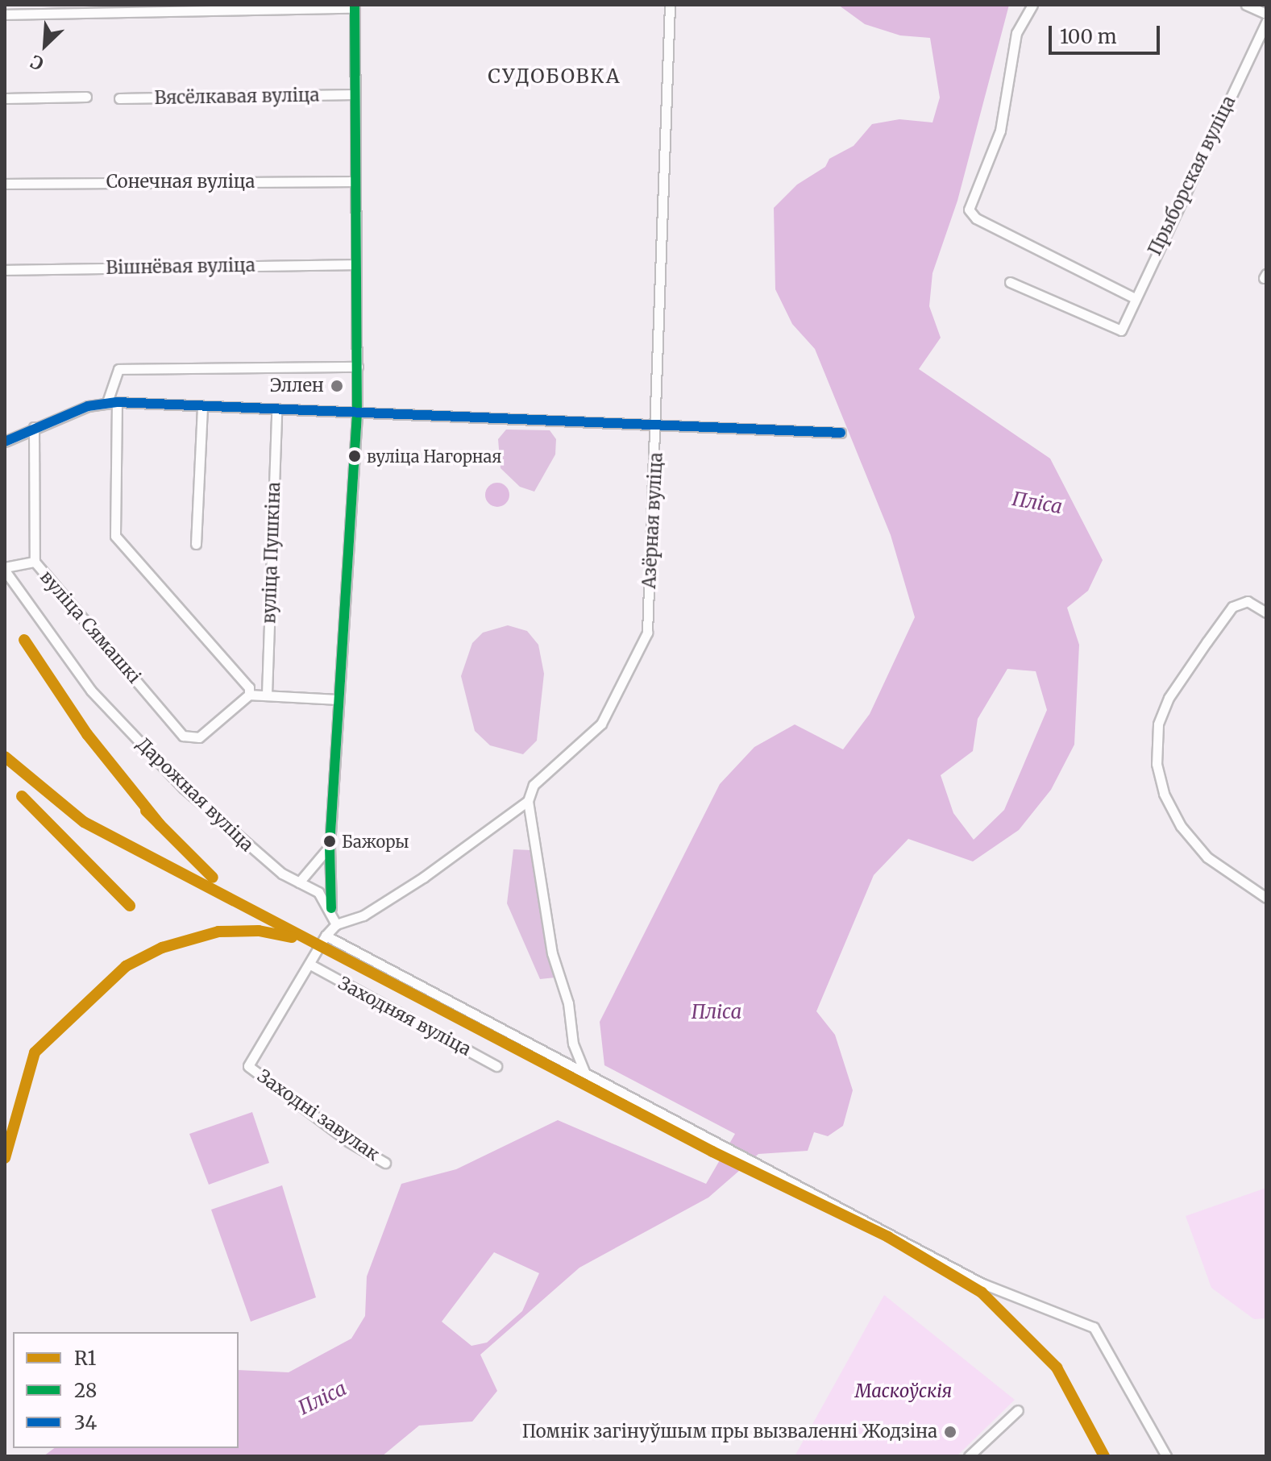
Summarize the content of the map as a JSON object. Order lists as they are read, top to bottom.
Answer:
{
  "streets": {
    "street": [
      "Вясёлкавая вуліца",
      "Прыборская вуліца",
      "Сонечная вуліца",
      "Вішнёвая вуліца",
      "Азёрная вуліца",
      "вуліца Пушкіна",
      "вуліца Сямашкі",
      "Дарожная вуліца",
      "Заходняя вуліца",
      "Заходні завулак"
    ]
  },
  "crossings": [
    ["Заходняя вуліца", "Заходні завулак"]
  ],
  "districts": ["СУДОБОВКА"],
  "water": ["Пліса"],
  "parks": ["Маскоўскія"],
  "places": [
    "Эллен",
    "вуліца Нагорная",
    "Бажоры",
    "Помнік загінуўшым пры вызваленні Жодзіна"
  ],
  "lines": ["transit line 28", "transit line 34", "transit line R1"],
  "legend": ["R1", "28", "34"],
  "scale_bar": "100 m",
  "north": "bottom left"
}
